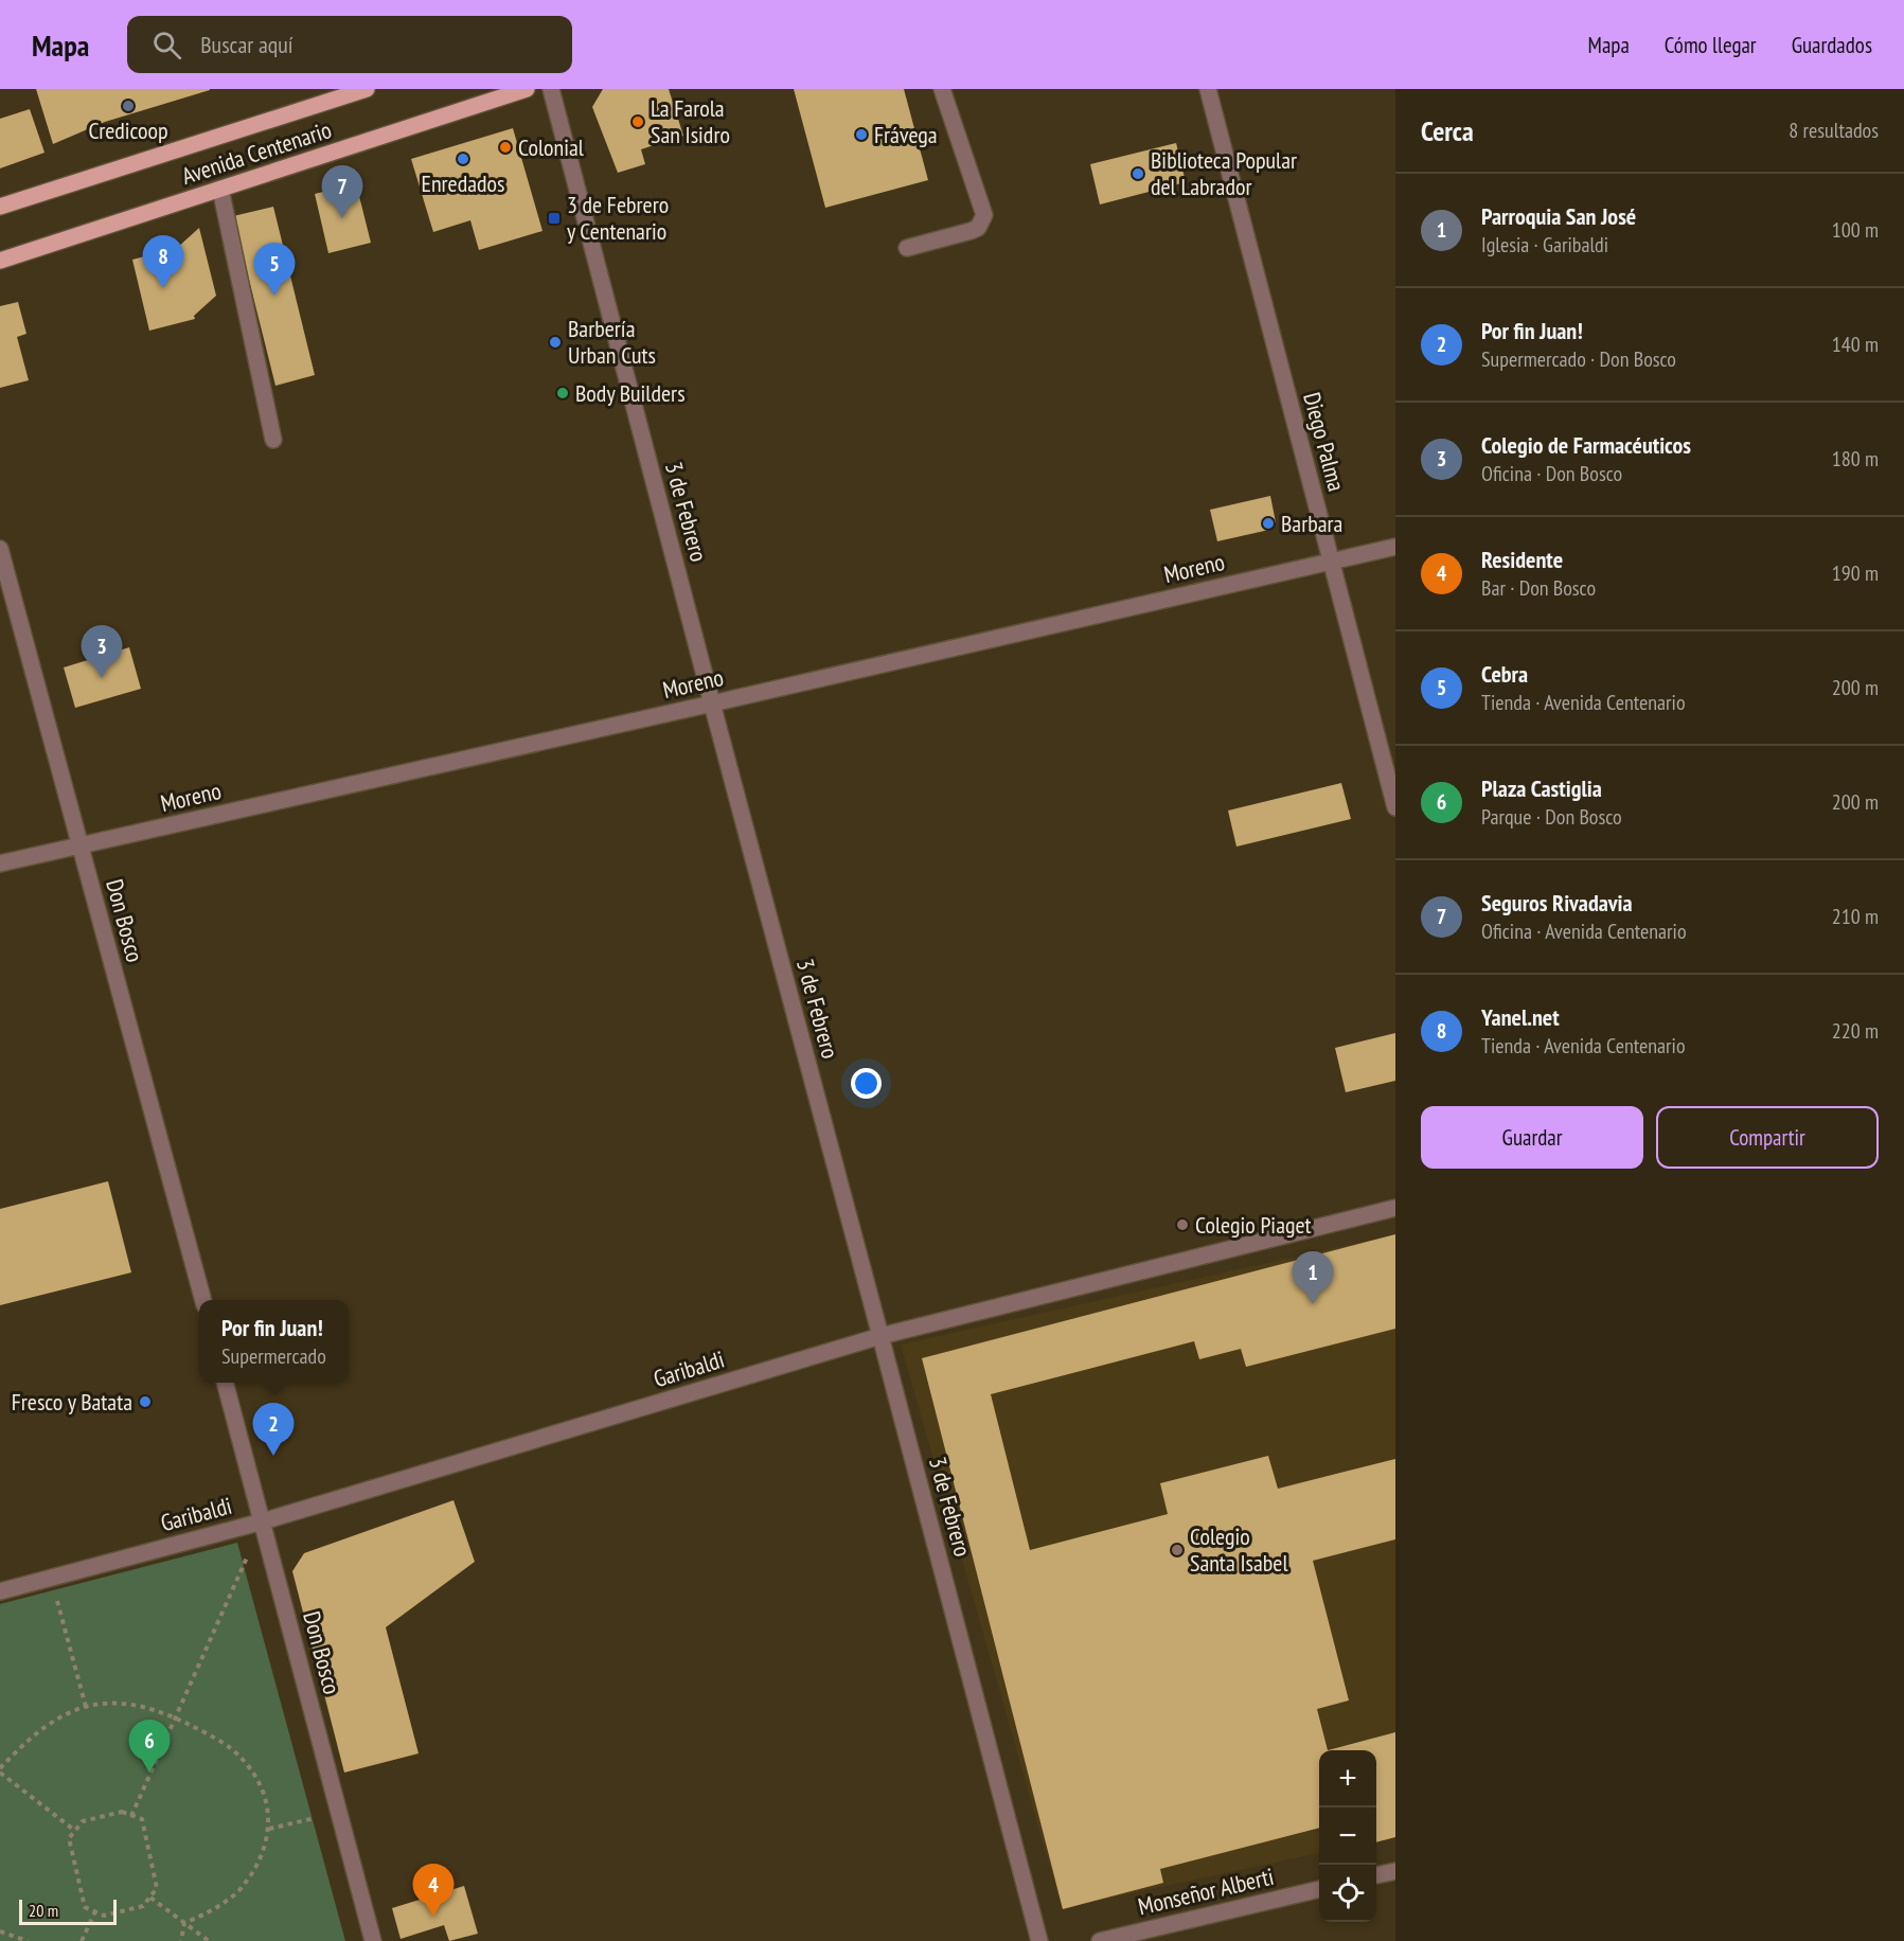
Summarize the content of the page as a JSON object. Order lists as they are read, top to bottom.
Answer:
{
  "streets": {
    "main road": ["Avenida Centenario"],
    "street": [
      "Diego Palma",
      "3 de Febrero",
      "Moreno",
      "Don Bosco",
      "Garibaldi",
      "Monseñor Alberti"
    ]
  },
  "crossings": [
    ["Diego Palma", "Moreno"],
    ["3 de Febrero", "Moreno"],
    ["3 de Febrero", "Garibaldi"],
    ["Moreno", "Don Bosco"],
    ["Don Bosco", "Garibaldi"]
  ],
  "places": {
    "other": [
      "Credicoop",
      "La Farola San Isidro",
      "Frávega",
      "Colonial",
      "Enredados",
      "Biblioteca Popular del Labrador",
      "Barbería Urban Cuts",
      "Body Builders",
      "Barbara",
      "Colegio Piaget",
      "Fresco y Batata",
      "Colegio Santa Isabel"
    ],
    "transit": ["3 de Febrero y Centenario"]
  },
  "scale_bar": "20 m",
  "page": {
    "header": "Mapa",
    "search": "Buscar aquí",
    "nav": ["Mapa", "Cómo llegar", "Guardados"],
    "heading": ["Cerca", "8 resultados"],
    "pins": [
      "7",
      "8",
      "5",
      "3",
      "1",
      "2",
      "6",
      "4"
    ],
    "list": [
      {
        "mark": "1",
        "name": "Parroquia San José",
        "note": "Iglesia · Garibaldi",
        "value": "100 m"
      },
      {
        "mark": "2",
        "name": "Por fin Juan!",
        "note": "Supermercado · Don Bosco",
        "value": "140 m"
      },
      {
        "mark": "3",
        "name": "Colegio de Farmacéuticos",
        "note": "Oficina · Don Bosco",
        "value": "180 m"
      },
      {
        "mark": "4",
        "name": "Residente",
        "note": "Bar · Don Bosco",
        "value": "190 m"
      },
      {
        "mark": "5",
        "name": "Cebra",
        "note": "Tienda · Avenida Centenario",
        "value": "200 m"
      },
      {
        "mark": "6",
        "name": "Plaza Castiglia",
        "note": "Parque · Don Bosco",
        "value": "200 m"
      },
      {
        "mark": "7",
        "name": "Seguros Rivadavia",
        "note": "Oficina · Avenida Centenario",
        "value": "210 m"
      },
      {
        "mark": "8",
        "name": "Yanel.net",
        "note": "Tienda · Avenida Centenario",
        "value": "220 m"
      }
    ],
    "buttons": ["Guardar", "Compartir"],
    "popup": ["Por fin Juan!", "Supermercado"],
    "map_buttons": ["+", "−"],
    "scale": "20 m"
  }
}
